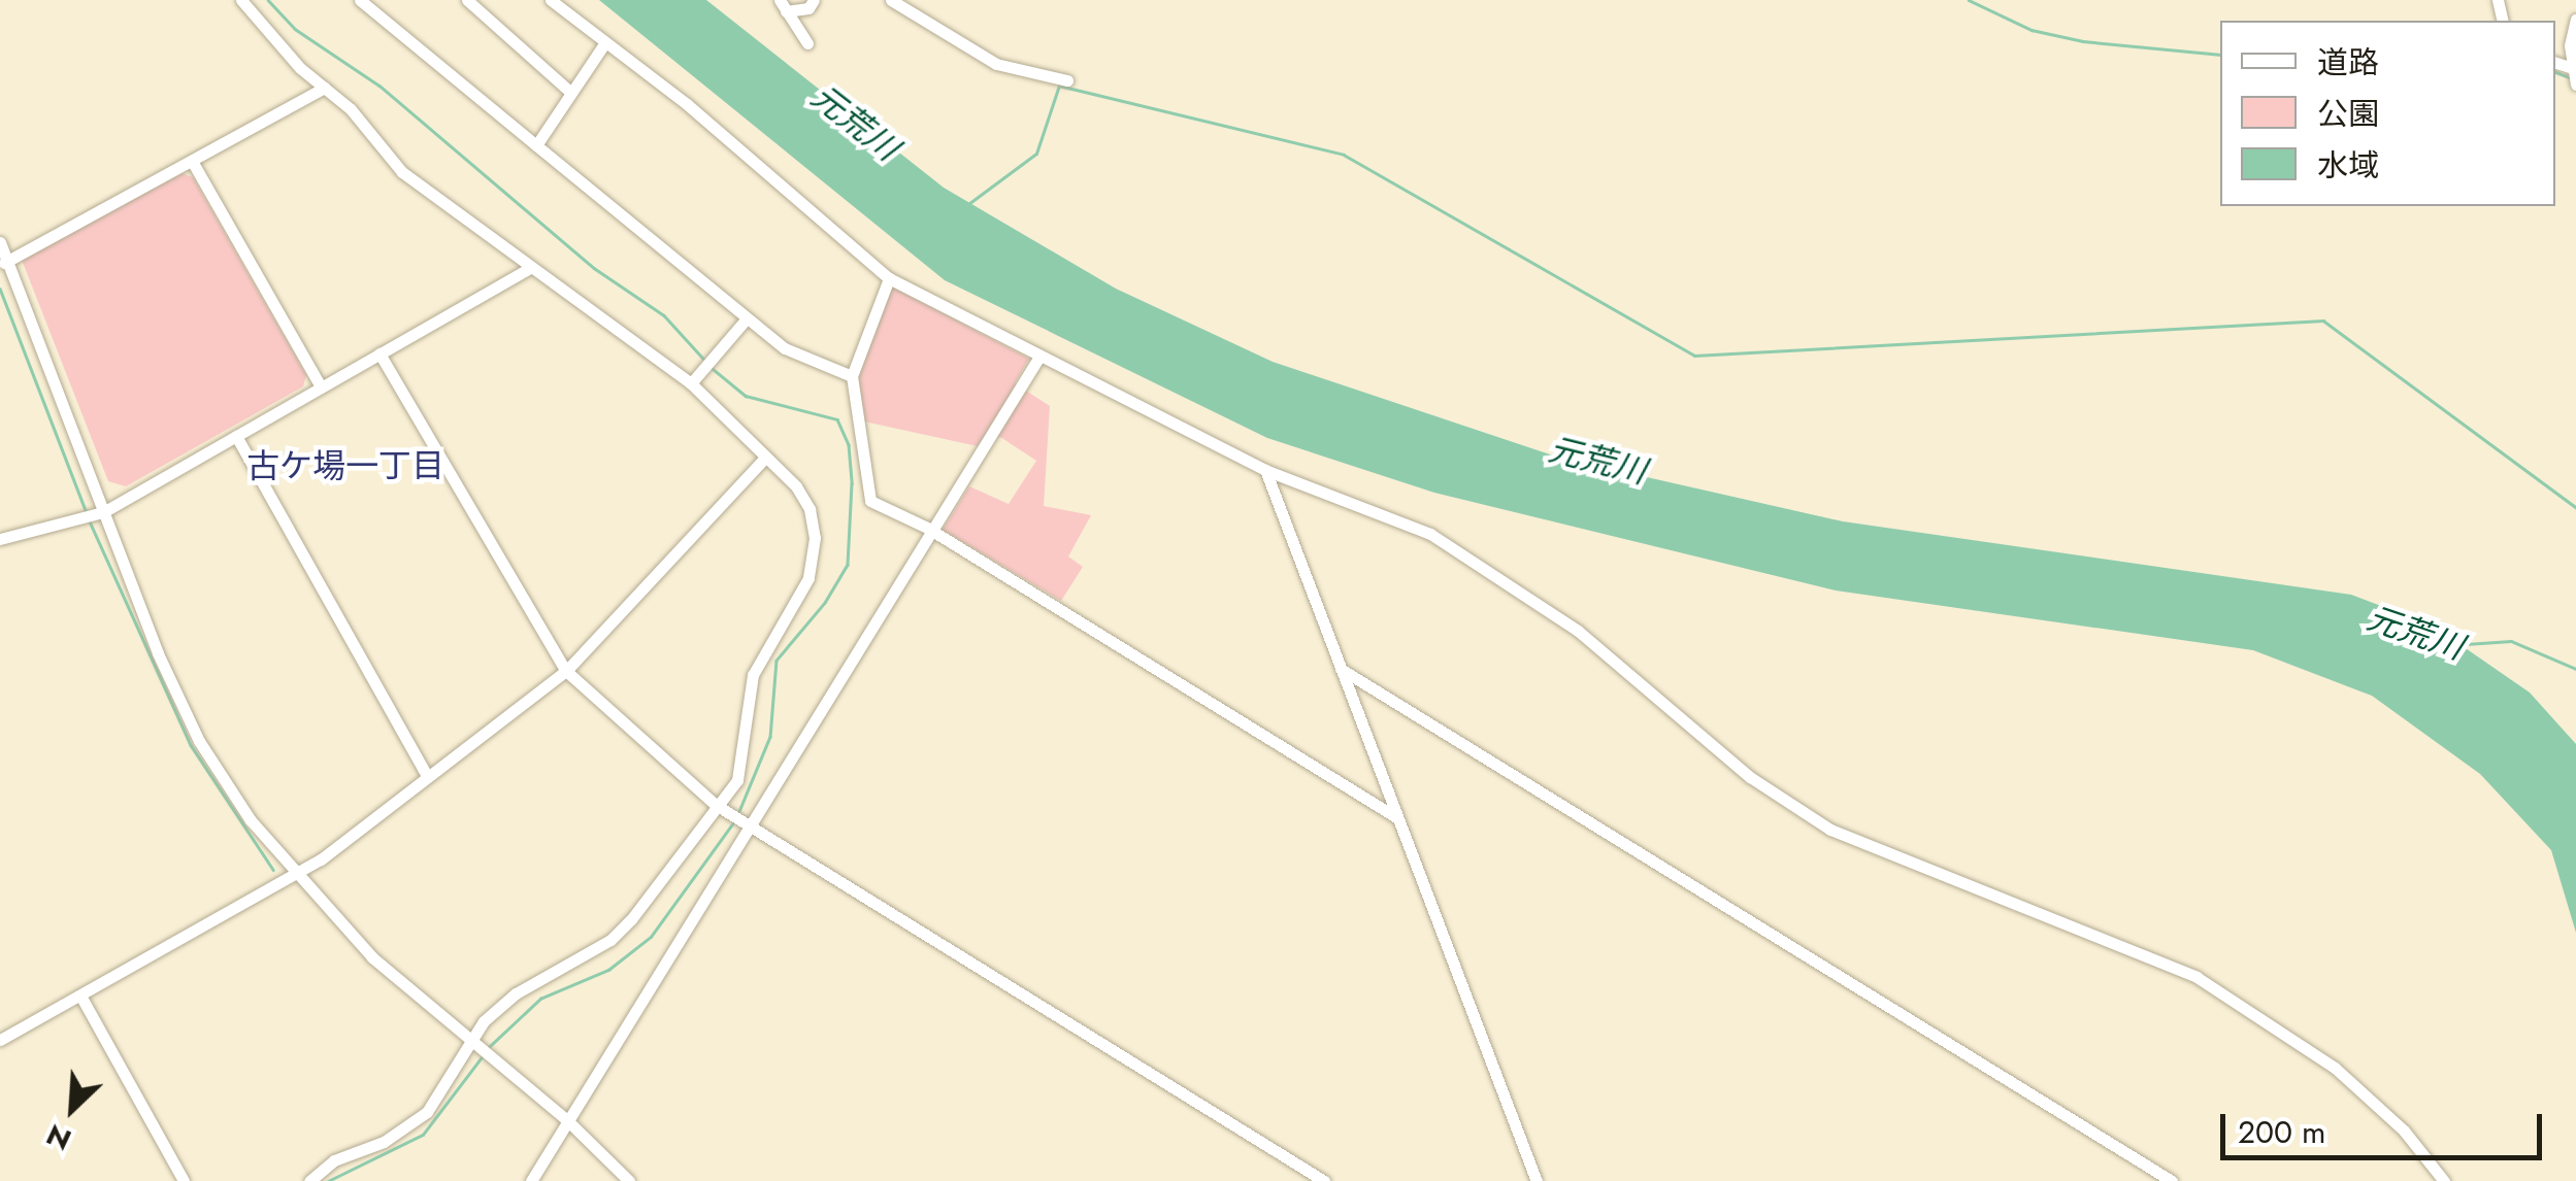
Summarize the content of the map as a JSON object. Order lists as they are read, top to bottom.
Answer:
{
  "districts": ["古ケ場一丁目"],
  "water": ["元荒川"],
  "legend": ["道路", "公園", "水域"],
  "scale_bar": "200 m",
  "north": "bottom left"
}
